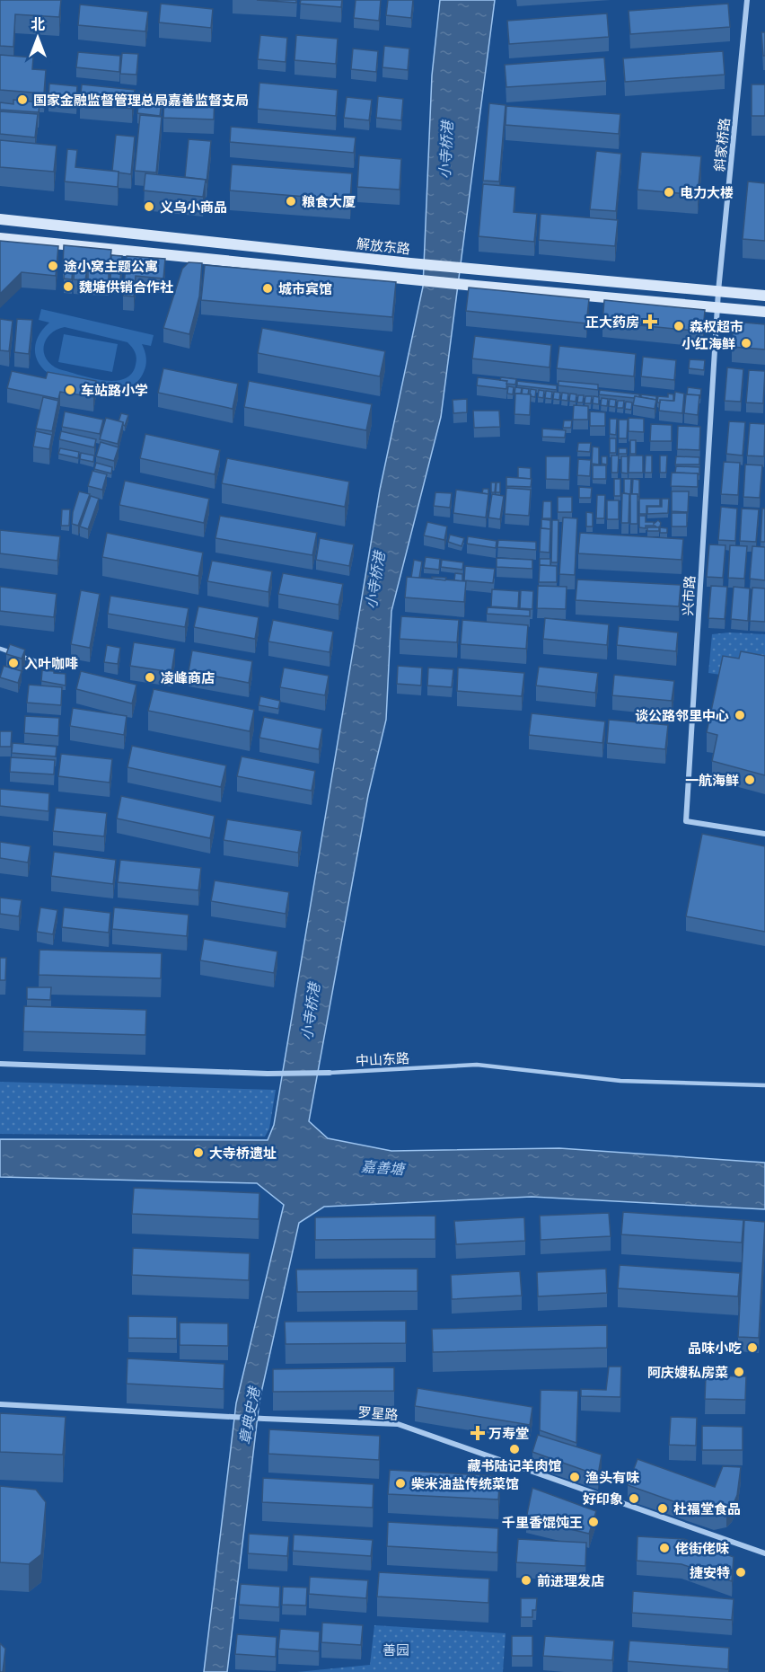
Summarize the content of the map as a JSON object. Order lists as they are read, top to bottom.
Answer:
{
  "streets": {
    "main road": ["解放东路"],
    "street": [
      "斜家桥路",
      "兴市路",
      "中山东路",
      "罗星路"
    ]
  },
  "crossings": [
    ["斜家桥路", "解放东路"],
    ["斜家桥路", "兴市路"],
    ["解放东路", "兴市路"]
  ],
  "water": ["小寺桥港", "嘉善塘", "章典史港"],
  "parks": ["善园"],
  "places": {
    "other": [
      "国家金融监督管理总局嘉善监督支局",
      "电力大楼",
      "粮食大厦",
      "义乌小商品",
      "途小窝主题公寓",
      "魏塘供销合作社",
      "城市宾馆",
      "森权超市",
      "小红海鲜",
      "车站路小学",
      "入叶咖啡",
      "凌峰商店",
      "谈公路邻里中心",
      "一航海鲜",
      "大寺桥遗址",
      "品味小吃",
      "阿庆嫂私房菜",
      "藏书陆记羊肉馆",
      "渔头有味",
      "柴米油盐传统菜馆",
      "好印象",
      "杜福堂食品",
      "千里香馄饨王",
      "佬街佬味",
      "捷安特",
      "前进理发店"
    ],
    "health": ["正大药房", "万寿堂"]
  },
  "north": "top"
}
